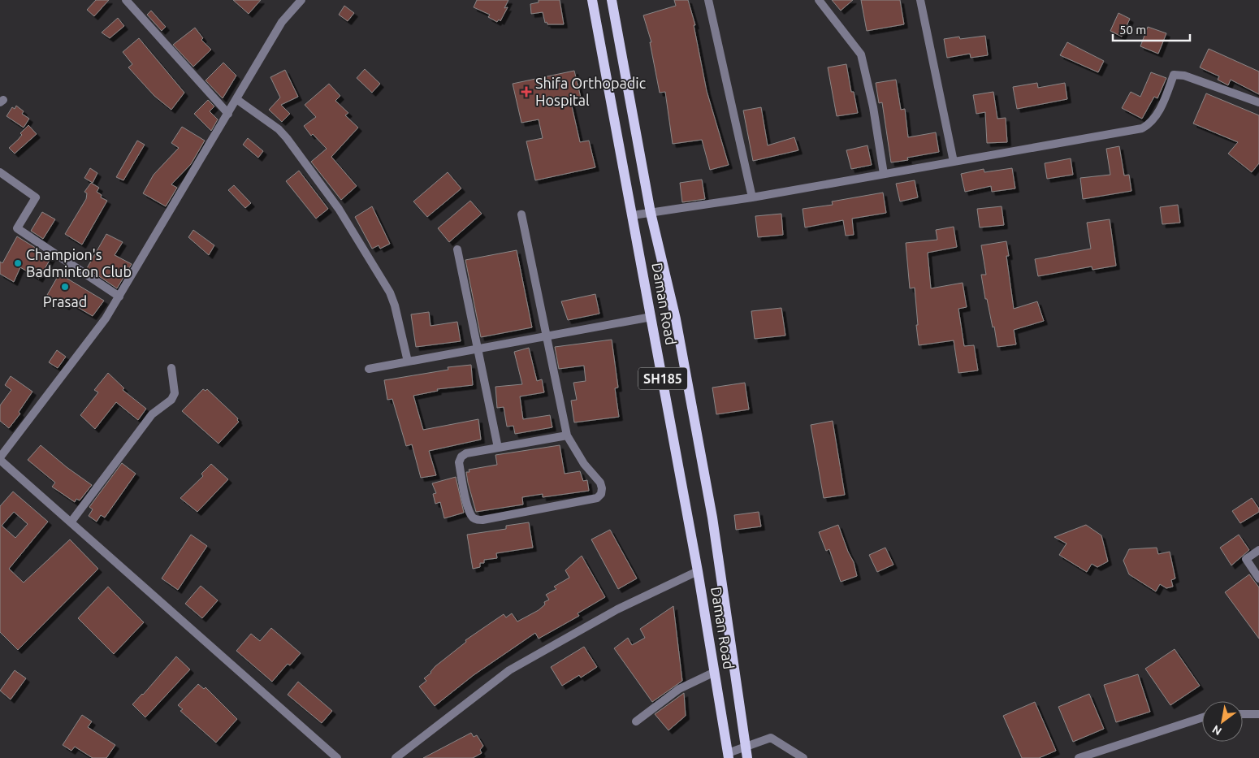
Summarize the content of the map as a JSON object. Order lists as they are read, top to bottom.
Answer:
{
  "streets": {
    "main road": ["Daman Road", "SH185"]
  },
  "places": {
    "health": ["Shifa Orthopadic Hospital"],
    "other": ["Champion's Badminton Club", "Prasad"]
  },
  "scale_bar": "50 m",
  "north": "bottom left"
}
